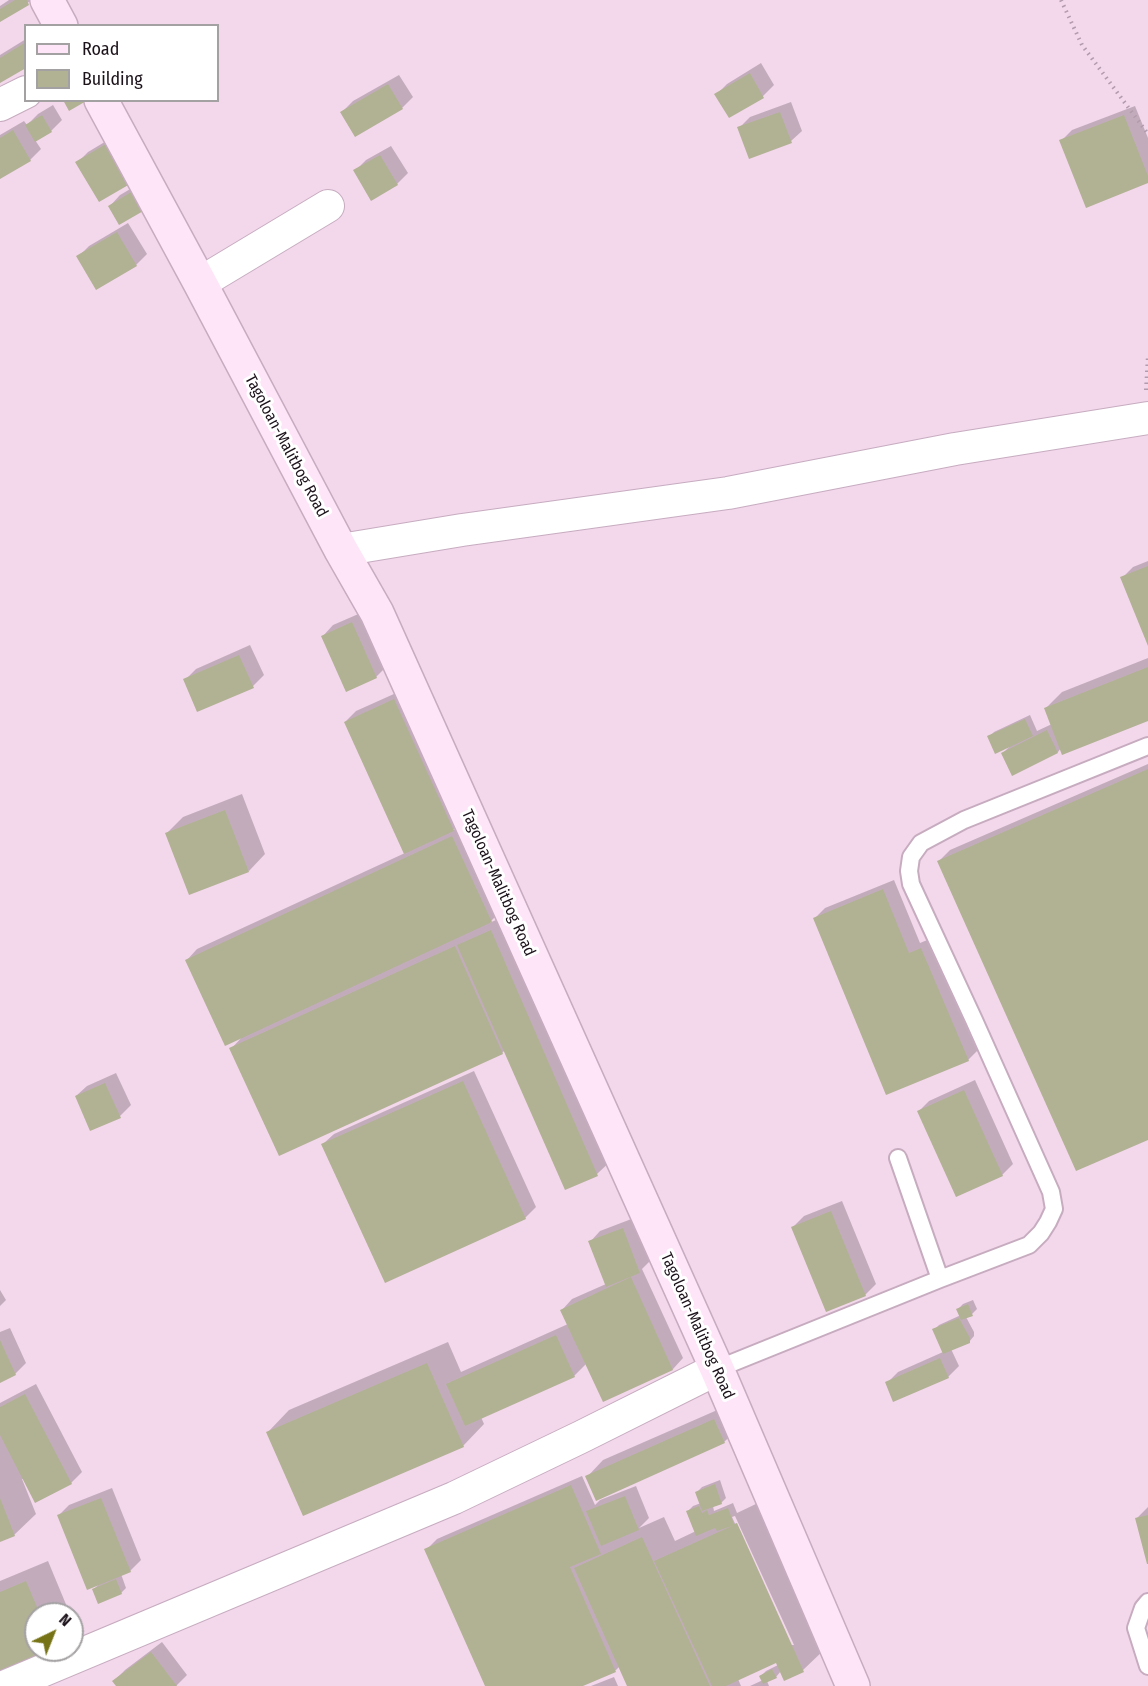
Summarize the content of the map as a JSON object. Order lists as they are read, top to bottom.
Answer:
{
  "streets": {
    "main road": ["Tagoloan-Malitbog Road"]
  },
  "legend": ["Road", "Building"],
  "north": "top right"
}
